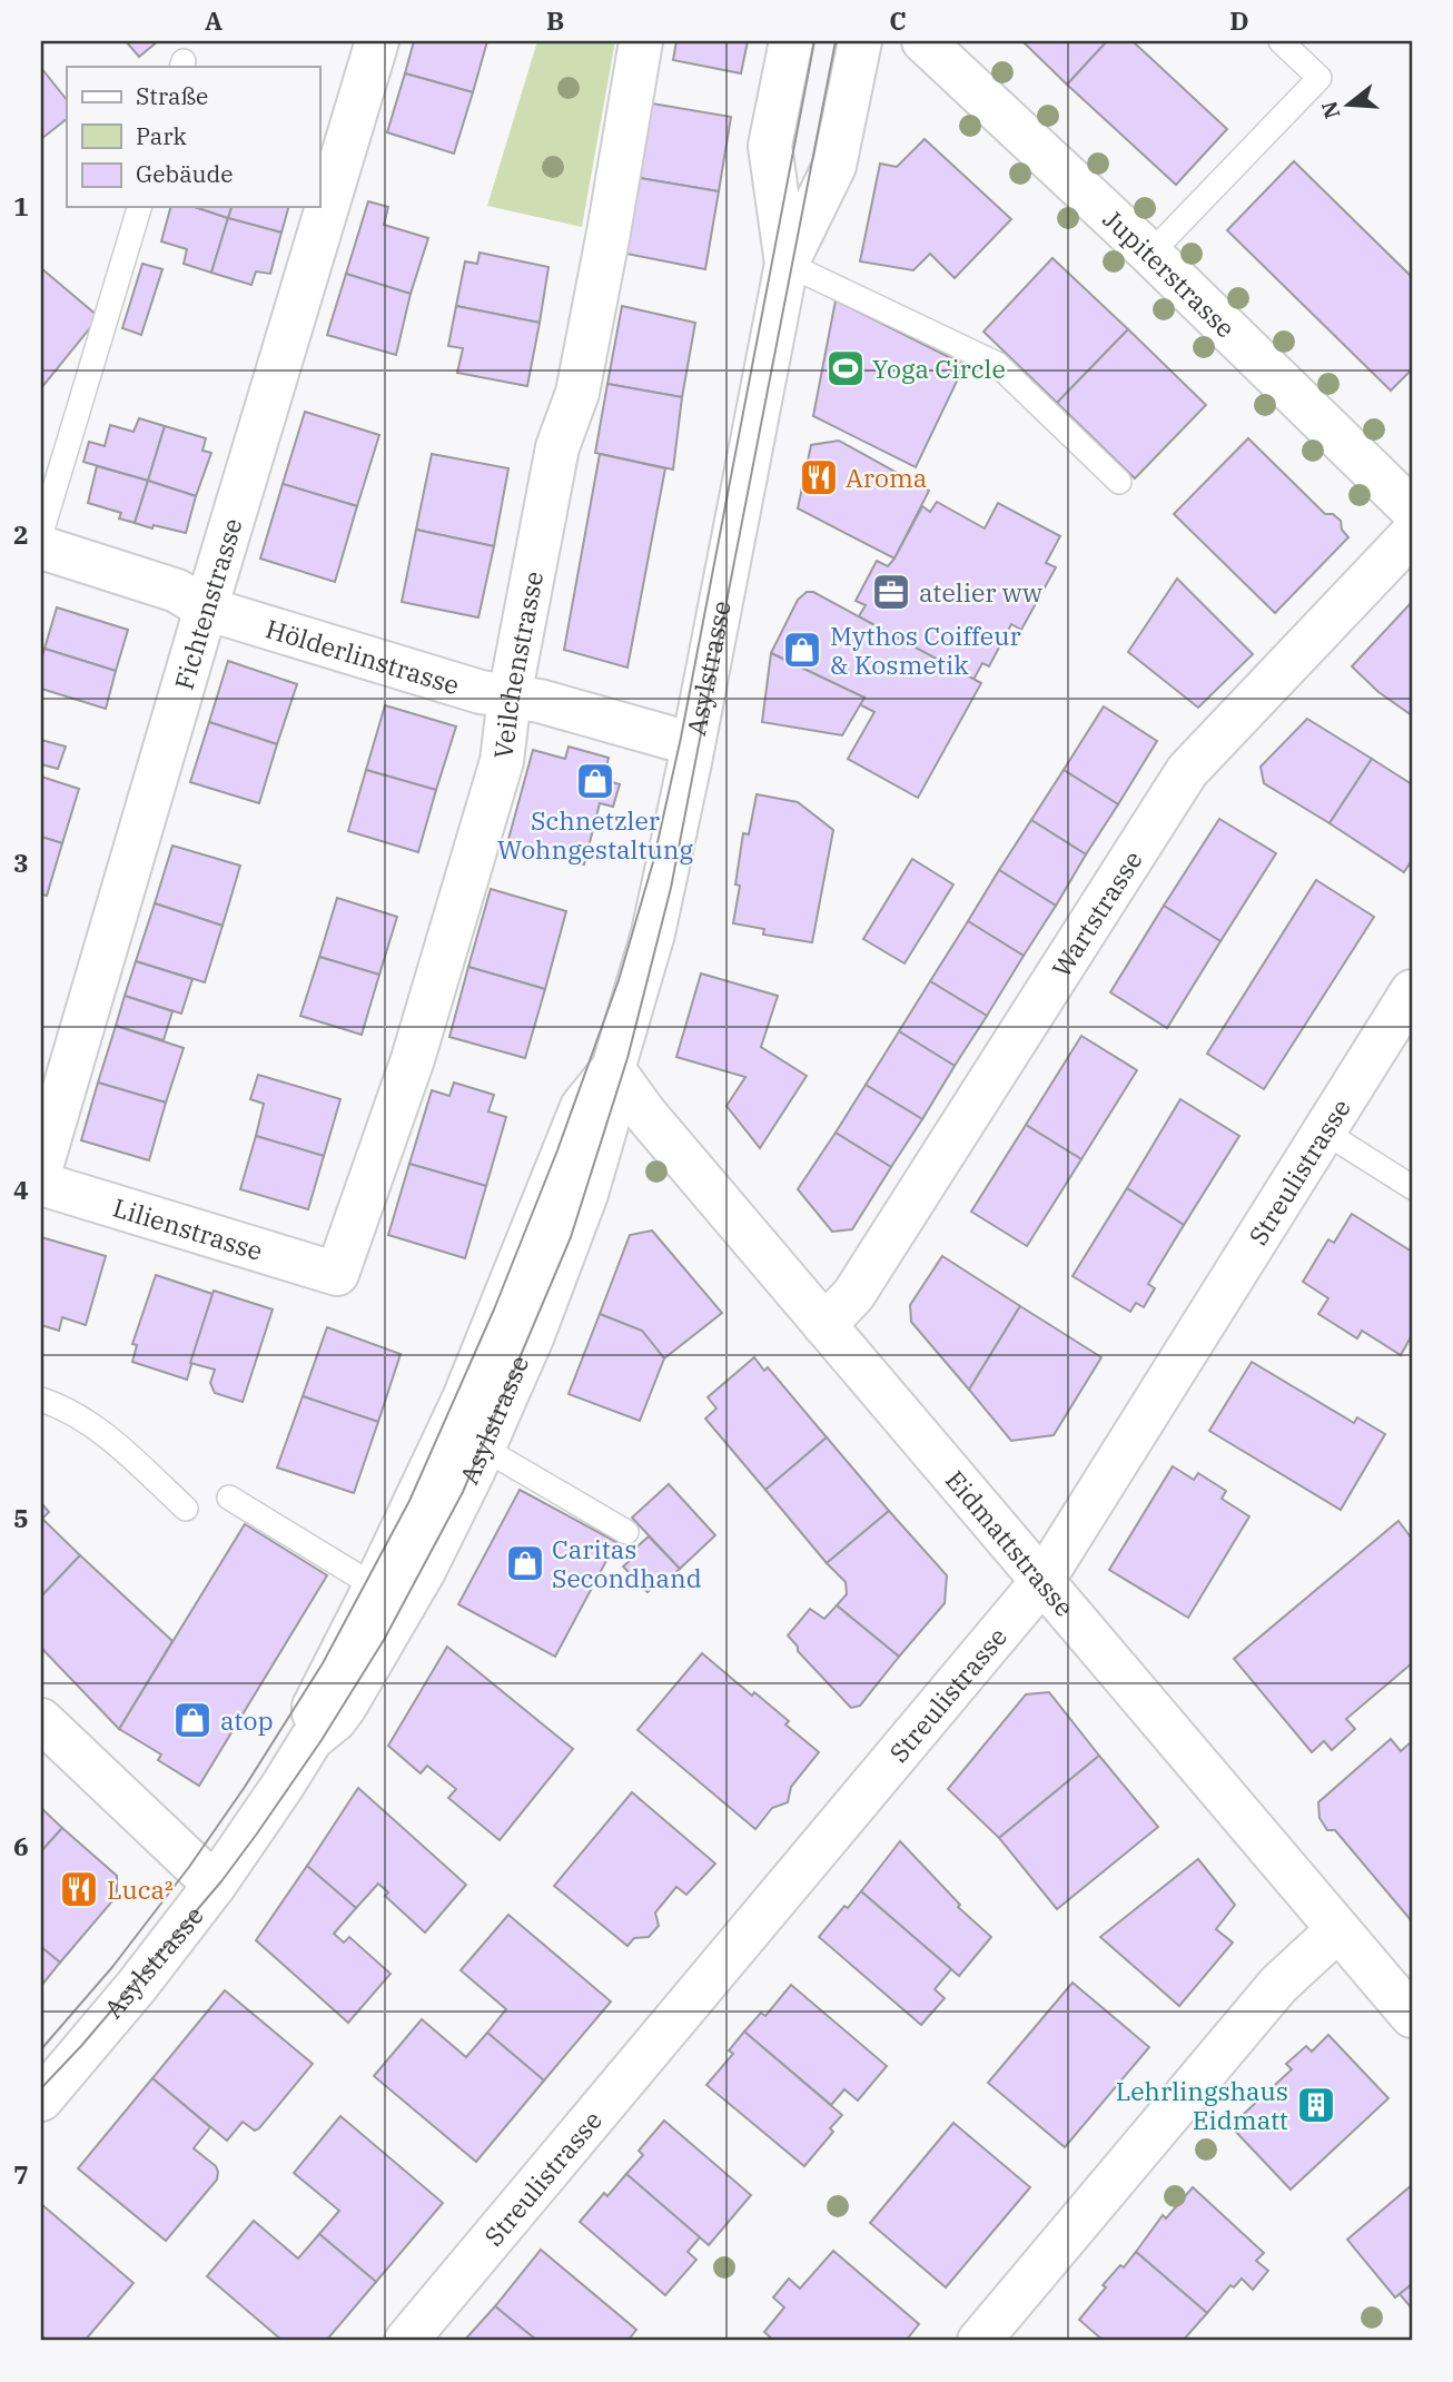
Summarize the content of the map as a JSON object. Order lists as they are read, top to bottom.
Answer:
{
  "streets": {
    "street": [
      "Jupiterstrasse",
      "Fichtenstrasse",
      "Hölderlinstrasse",
      "Veilchenstrasse",
      "Asylstrasse",
      "Wartstrasse",
      "Streulistrasse",
      "Lilienstrasse",
      "Eidmattstrasse"
    ]
  },
  "crossings": [
    ["Fichtenstrasse", "Hölderlinstrasse"],
    ["Hölderlinstrasse", "Veilchenstrasse"],
    ["Hölderlinstrasse", "Asylstrasse"],
    ["Veilchenstrasse", "Lilienstrasse"],
    ["Asylstrasse", "Eidmattstrasse"],
    ["Wartstrasse", "Eidmattstrasse"],
    ["Streulistrasse", "Eidmattstrasse"]
  ],
  "places": {
    "sports": ["Yoga Circle"],
    "restaurant": ["Aroma", "Luca²"],
    "office": ["atelier ww"],
    "shop": [
      "Mythos Coiffeur & Kosmetik",
      "Schnetzler Wohngestaltung",
      "Caritas Secondhand",
      "atop"
    ],
    "building": ["Lehrlingshaus Eidmatt"]
  },
  "legend": ["Straße", "Park", "Gebäude"],
  "north": "left",
  "grid": {
    "columns": [
      "A",
      "B",
      "C",
      "D"
    ],
    "rows": [
      "1",
      "2",
      "3",
      "4",
      "5",
      "6",
      "7"
    ]
  }
}
